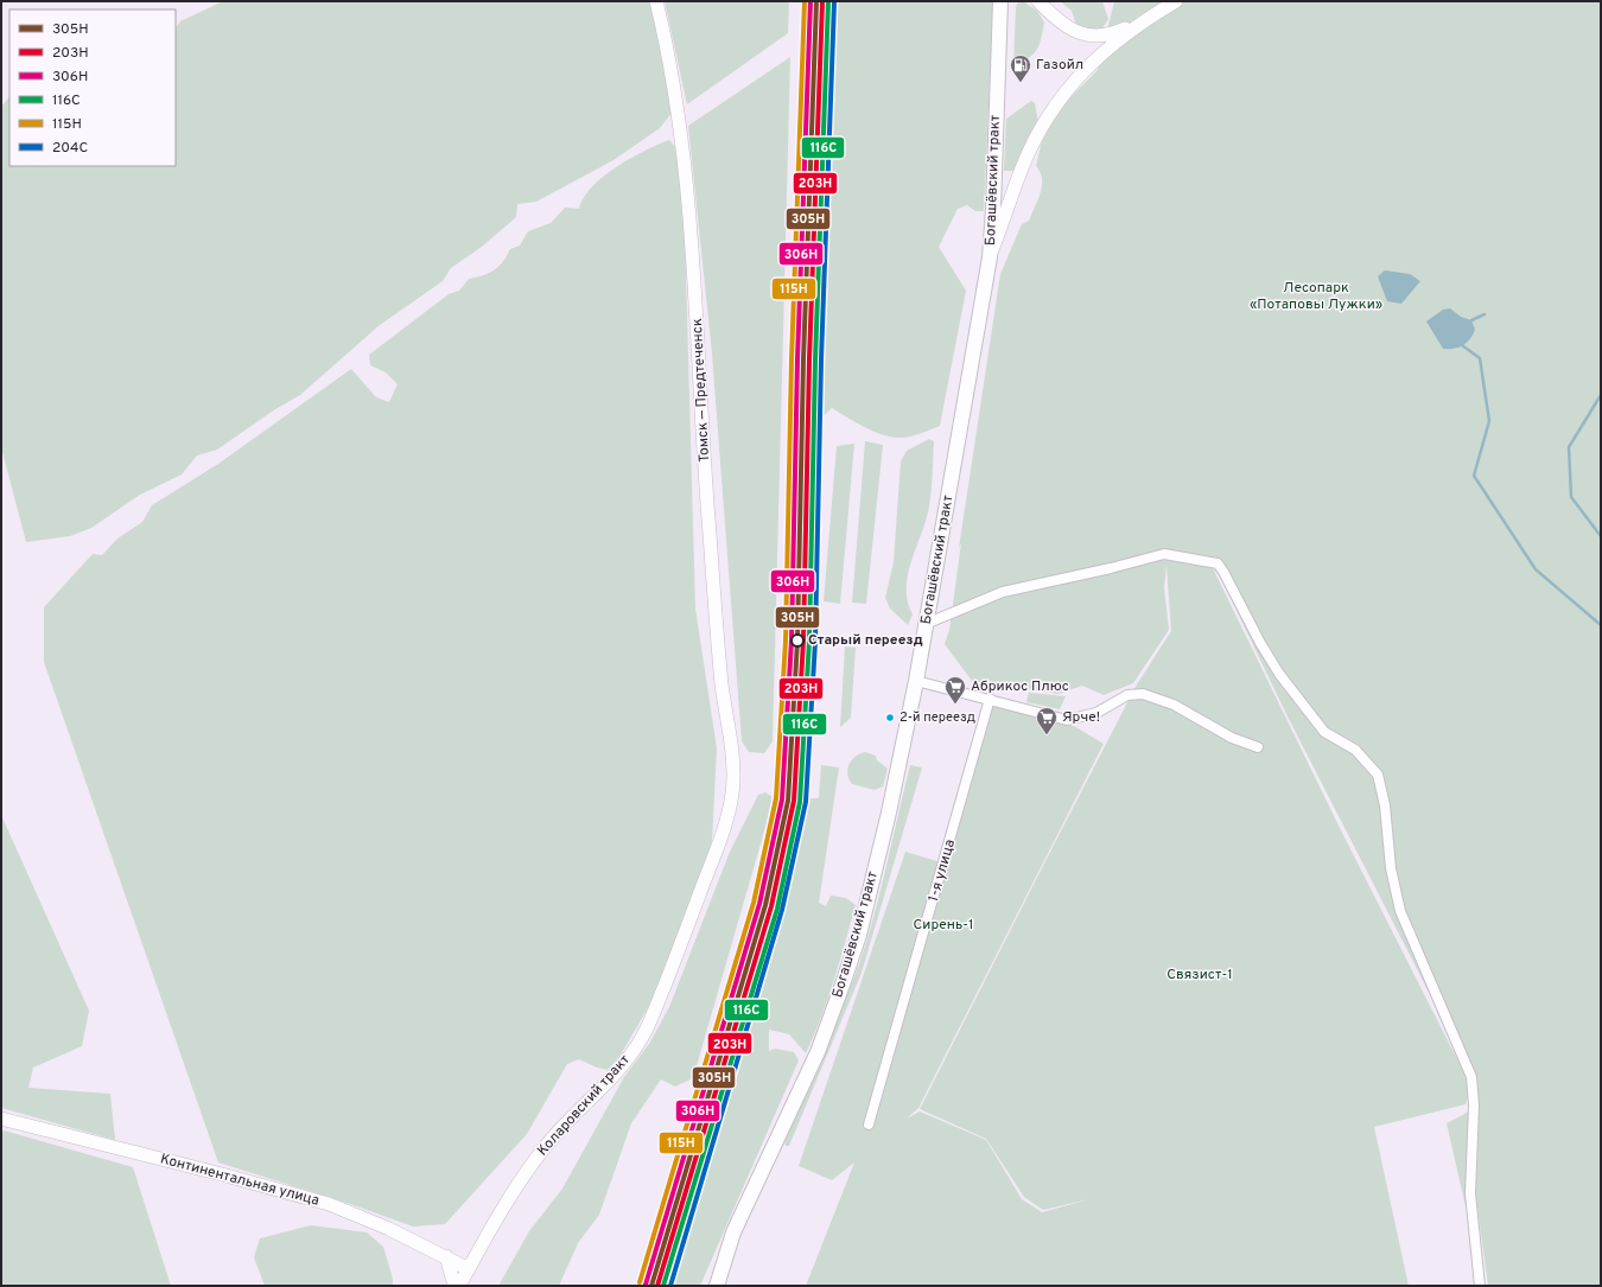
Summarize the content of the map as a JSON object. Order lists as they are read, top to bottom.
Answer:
{
  "streets": {
    "main road": [
      "Богашёвский тракт",
      "Томск — Предтеченск",
      "Коларовский тракт",
      "Континентальная улица"
    ],
    "street": ["1-я улица"]
  },
  "crossings": [
    ["Томск — Предтеченск", "Коларовский тракт"],
    ["Коларовский тракт", "Континентальная улица"]
  ],
  "parks": ["Лесопарк «Потаповы Лужки»", "Сирень-1", "Связист-1"],
  "places": {
    "fuel station": ["Газойл"],
    "other": ["Старый переезд", "2-й переезд"],
    "supermarket": ["Абрикос Плюс", "Ярче!"]
  },
  "lines": [
    "transit line 305Н",
    "transit line 203Н",
    "transit line 306Н",
    "transit line 116С",
    "transit line 115Н",
    "transit line 204С"
  ],
  "legend": [
    "305Н",
    "203Н",
    "306Н",
    "116С",
    "115Н",
    "204С"
  ]
}
